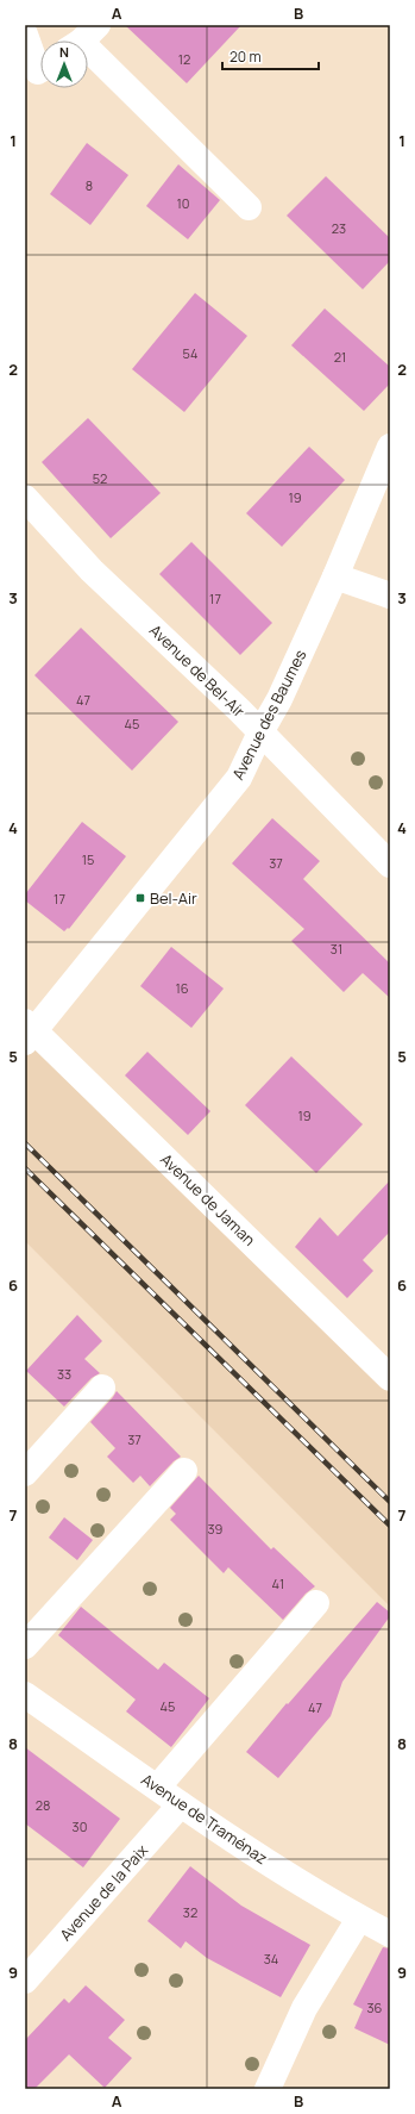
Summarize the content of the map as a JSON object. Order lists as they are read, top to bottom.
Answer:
{
  "streets": {
    "street": [
      "Avenue de Bel-Air",
      "Avenue des Baumes",
      "Avenue de Jaman",
      "Avenue de Traménaz",
      "Avenue de la Paix"
    ]
  },
  "crossings": [
    ["Avenue de Bel-Air", "Avenue des Baumes"],
    ["Avenue des Baumes", "Avenue de Jaman"],
    ["Avenue de Traménaz", "Avenue de la Paix"]
  ],
  "places": {
    "transit": ["Bel-Air"]
  },
  "house_numbers": [
    "12",
    "8",
    "10",
    "23",
    "54",
    "21",
    "52",
    "19",
    "17",
    "47",
    "45",
    "15",
    "37",
    "17",
    "31",
    "16",
    "19",
    "33",
    "37",
    "39",
    "41",
    "45",
    "47",
    "28",
    "30",
    "32",
    "34",
    "36"
  ],
  "scale_bar": "20 m",
  "north": "top",
  "grid": {
    "columns": ["A", "B"],
    "rows": [
      "1",
      "2",
      "3",
      "4",
      "5",
      "6",
      "7",
      "8",
      "9"
    ]
  }
}
